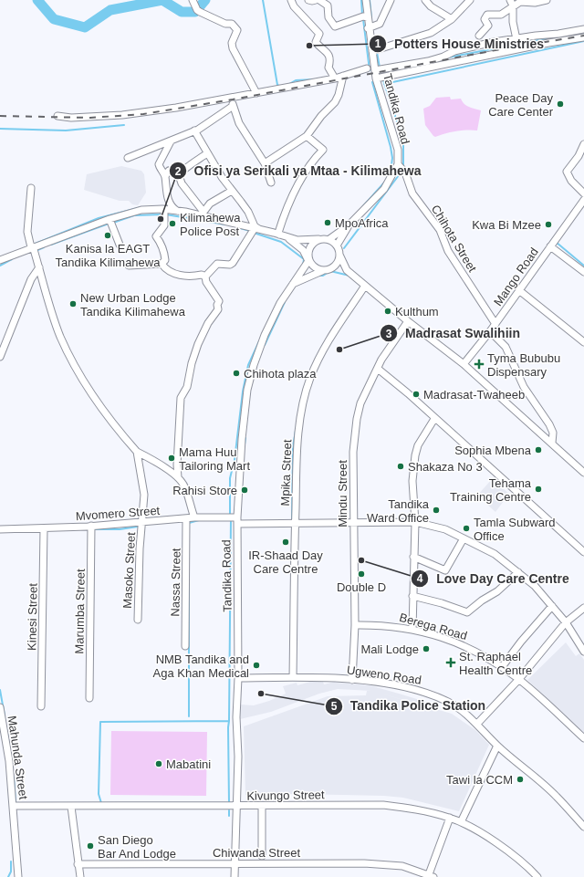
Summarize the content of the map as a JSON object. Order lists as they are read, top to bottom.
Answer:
{
  "streets": {
    "street": [
      "Tandika Road",
      "Chihota Street",
      "Mango Road",
      "Mpika Street",
      "Mindu Street",
      "Mvomero Street",
      "Masoko Street",
      "Nassa Street",
      "Marumba Street",
      "Kinesi Street",
      "Berega Road",
      "Ugweno Road",
      "Mahunda Street",
      "Kivungo Street",
      "Chiwanda Street"
    ]
  },
  "crossings": [
    ["Tandika Road", "Chihota Street"],
    ["Tandika Road", "Mvomero Street"],
    ["Tandika Road", "Ugweno Road"],
    ["Tandika Road", "Kivungo Street"],
    ["Tandika Road", "Chiwanda Street"],
    ["Chihota Street", "Mango Road"],
    ["Mpika Street", "Mvomero Street"],
    ["Mpika Street", "Ugweno Road"],
    ["Mindu Street", "Mvomero Street"],
    ["Mindu Street", "Berega Road"],
    ["Mindu Street", "Ugweno Road"],
    ["Mvomero Street", "Masoko Street"],
    ["Mvomero Street", "Nassa Street"],
    ["Mvomero Street", "Marumba Street"],
    ["Mvomero Street", "Kinesi Street"],
    ["Mahunda Street", "Kivungo Street"]
  ],
  "places": {
    "other": [
      "Potters House Ministries",
      "Peace Day Care Center",
      "Ofisi ya Serikali ya Mtaa - Kilimahewa",
      "MpoAfrica",
      "Kilimahewa Police Post",
      "Kwa Bi Mzee",
      "Kanisa la EAGT Tandika Kilimahewa",
      "New Urban Lodge Tandika Kilimahewa",
      "Kulthum",
      "Madrasat Swalihiin",
      "Chihota plaza",
      "Madrasat-Twaheeb",
      "Sophia Mbena",
      "Mama Huu Tailoring Mart",
      "Shakaza No 3",
      "Tehama Training Centre",
      "Rahisi Store",
      "Tandika Ward Office",
      "Tamla Subward Office",
      "IR-Shaad Day Care Centre",
      "Love Day Care Centre",
      "Double D",
      "Mali Lodge",
      "NMB Tandika and Aga Khan Medical",
      "Tandika Police Station",
      "Mabatini",
      "Tawi la CCM",
      "San Diego Bar And Lodge"
    ],
    "health": ["Tyma Bububu Dispensary", "St. Raphael Health Centre"]
  }
}
